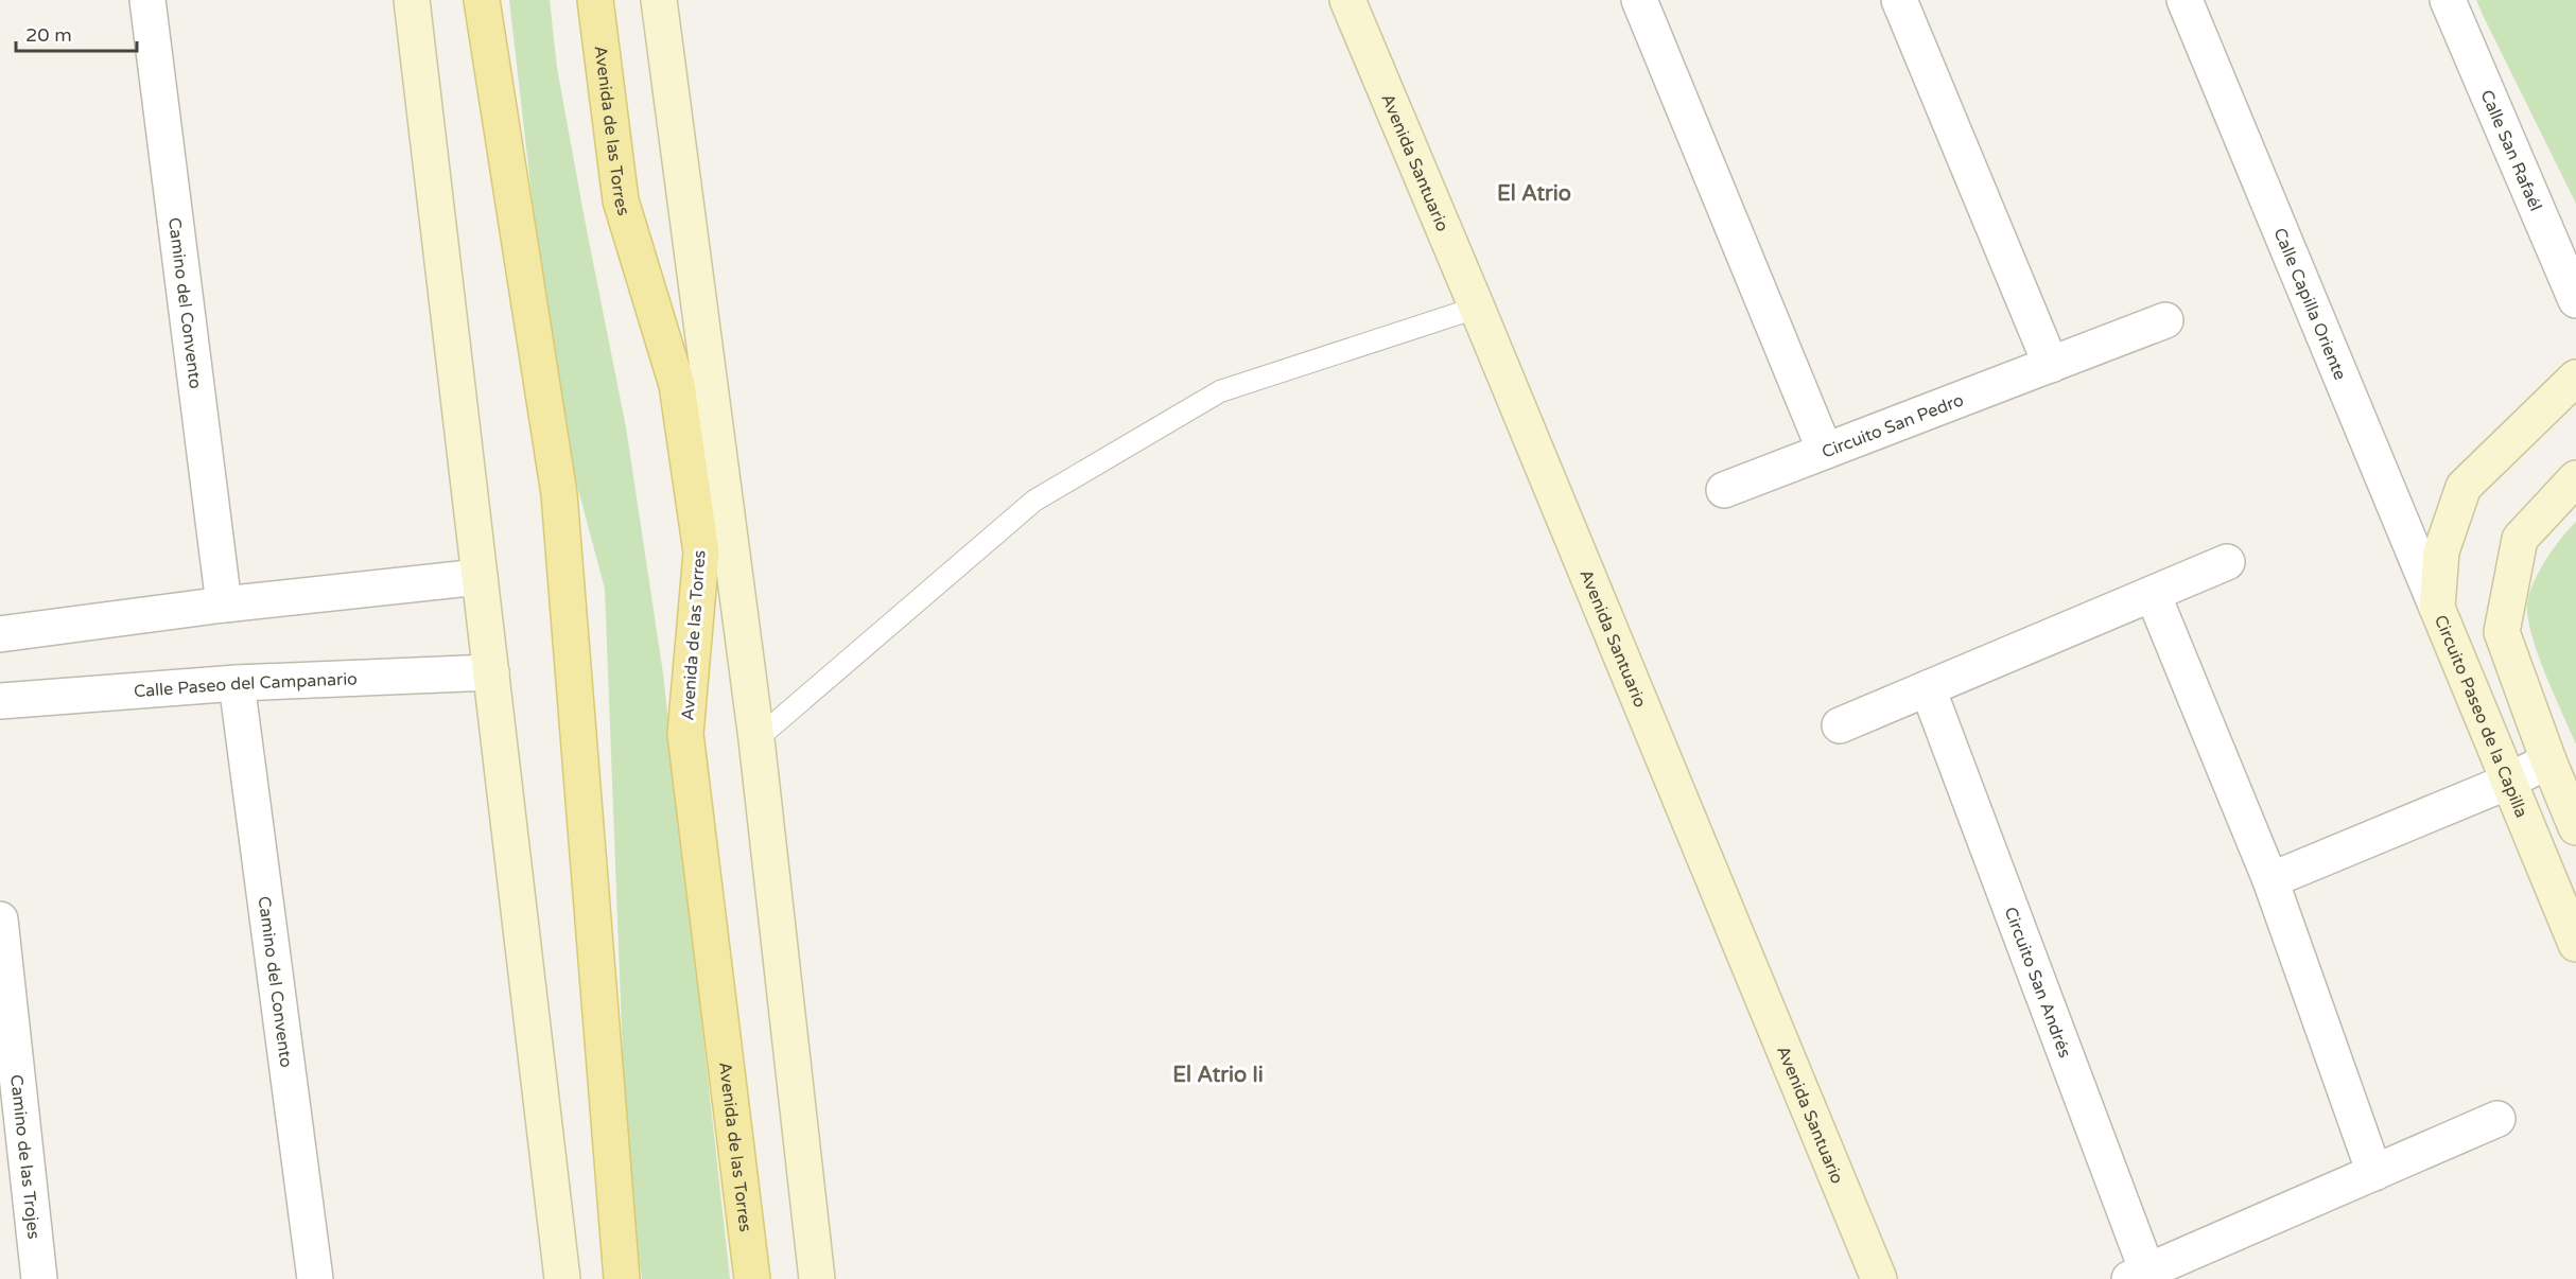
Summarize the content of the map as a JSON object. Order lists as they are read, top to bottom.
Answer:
{
  "streets": {
    "main road": ["Avenida de las Torres"],
    "street": [
      "Calle San Rafaél",
      "Avenida Santuario",
      "Camino del Convento",
      "Calle Capilla Oriente",
      "Circuito San Pedro",
      "Calle Paseo del Campanario",
      "Circuito Paseo de la Capilla",
      "Circuito San Andrés",
      "Camino de las Trojes"
    ]
  },
  "crossings": [
    ["Camino del Convento", "Calle Paseo del Campanario"],
    ["Calle Capilla Oriente", "Circuito Paseo de la Capilla"]
  ],
  "districts": ["El Atrio", "El Atrio Ii"],
  "scale_bar": "20 m"
}
